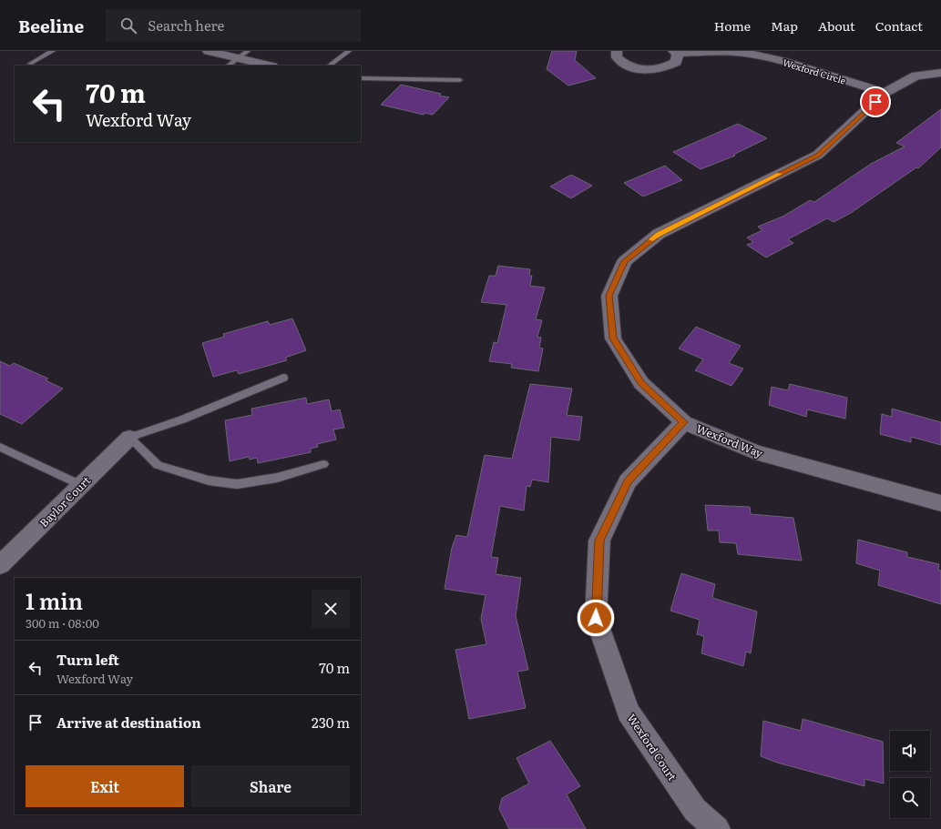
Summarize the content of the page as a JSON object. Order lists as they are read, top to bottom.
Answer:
{
  "streets": {
    "street": [
      "Wexford Circle",
      "Wexford Way",
      "Baylor Court",
      "Wexford Court"
    ]
  },
  "crossings": [
    ["Wexford Circle", "Wexford Way"],
    ["Wexford Way", "Wexford Court"]
  ],
  "page": {
    "header": "Beeline",
    "search": "Search here",
    "nav": [
      "Home",
      "Map",
      "About",
      "Contact"
    ],
    "turn": ["70 m", "Wexford Way"],
    "heading": ["1 min", "300 m · 08:00"],
    "list": [
      {
        "name": "Turn left",
        "note": "Wexford Way",
        "value": "70 m"
      },
      {
        "name": "Arrive at destination",
        "value": "230 m"
      }
    ],
    "buttons": ["Exit", "Share"]
  }
}
